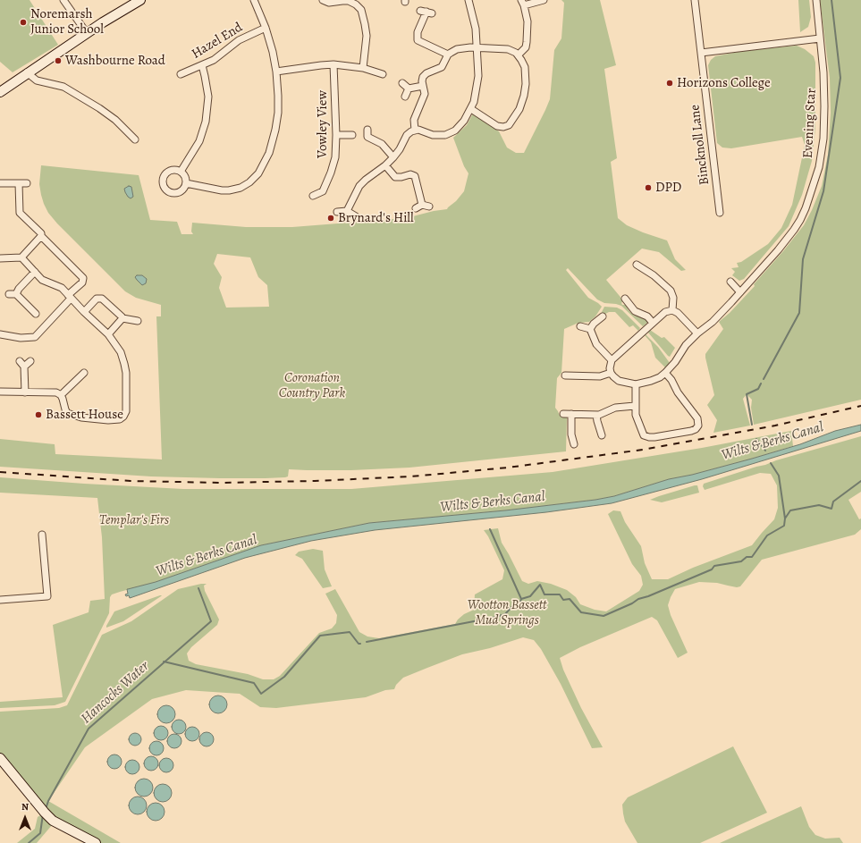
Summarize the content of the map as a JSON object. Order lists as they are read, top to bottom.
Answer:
{
  "streets": {
    "street": [
      "Hazel End",
      "Evening Star",
      "Vowley View",
      "Bincknoll Lane"
    ]
  },
  "water": ["Wilts & Berks Canal", "Hancocks Water"],
  "parks": ["Coronation Country Park", "Templar's Firs", "Wootton Bassett Mud Springs"],
  "places": [
    "Noremarsh Junior School",
    "Washbourne Road",
    "Horizons College",
    "DPD",
    "Brynard's Hill",
    "Bassett House"
  ],
  "north": "top"
}
